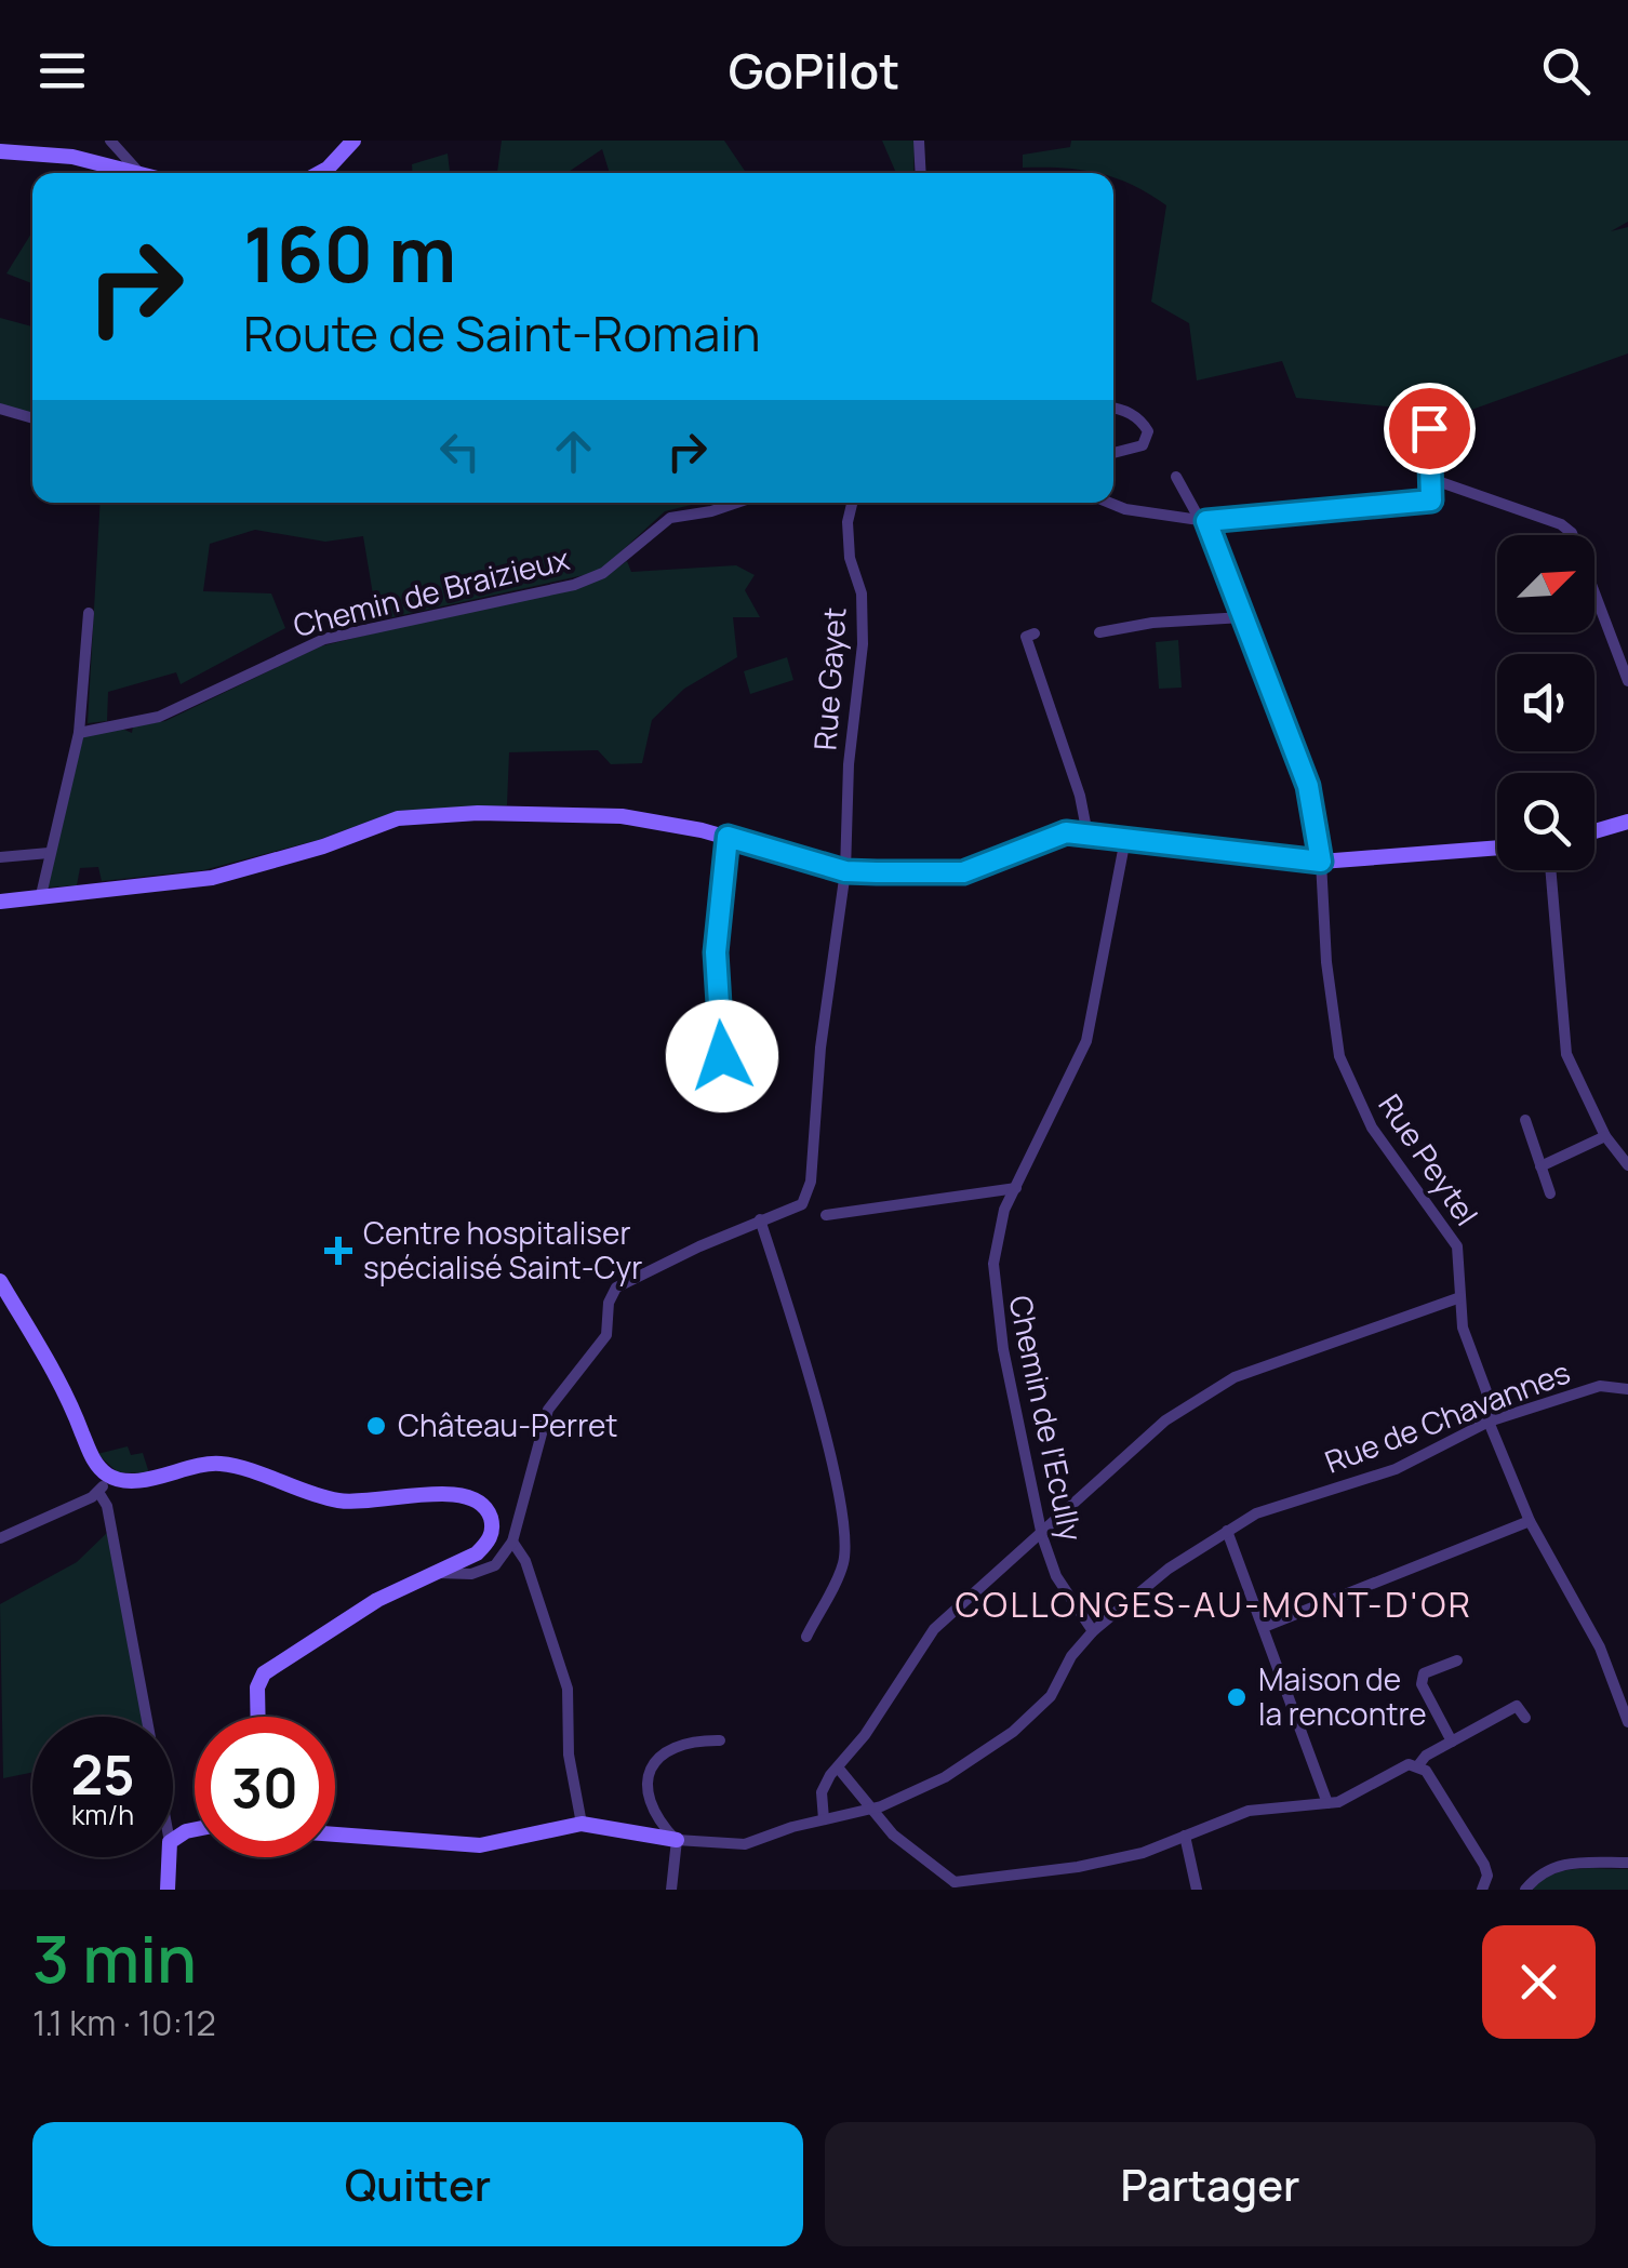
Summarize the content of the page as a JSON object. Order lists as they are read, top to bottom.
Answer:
{
  "streets": {
    "street": [
      "Chemin de Braizieux",
      "Rue Gayet",
      "Rue Peytel",
      "Rue de Chavannes",
      "Chemin de l'Ecully"
    ]
  },
  "crossings": [
    ["Rue Peytel", "Rue de Chavannes"],
    ["Rue de Chavannes", "Chemin de l'Ecully"]
  ],
  "districts": ["COLLONGES-AU-MONT-D'OR"],
  "places": {
    "health": ["Centre hospitaliser spécialisé Saint-Cyr"],
    "other": ["Château-Perret", "Maison de la rencontre"]
  },
  "north": "top right",
  "page": {
    "header": "GoPilot",
    "turn": ["160 m", "Route de Saint-Romain"],
    "speed": "25 km/h",
    "limit": "30",
    "heading": ["3 min", "1.1 km · 10:12"],
    "buttons": ["Quitter", "Partager"]
  }
}
